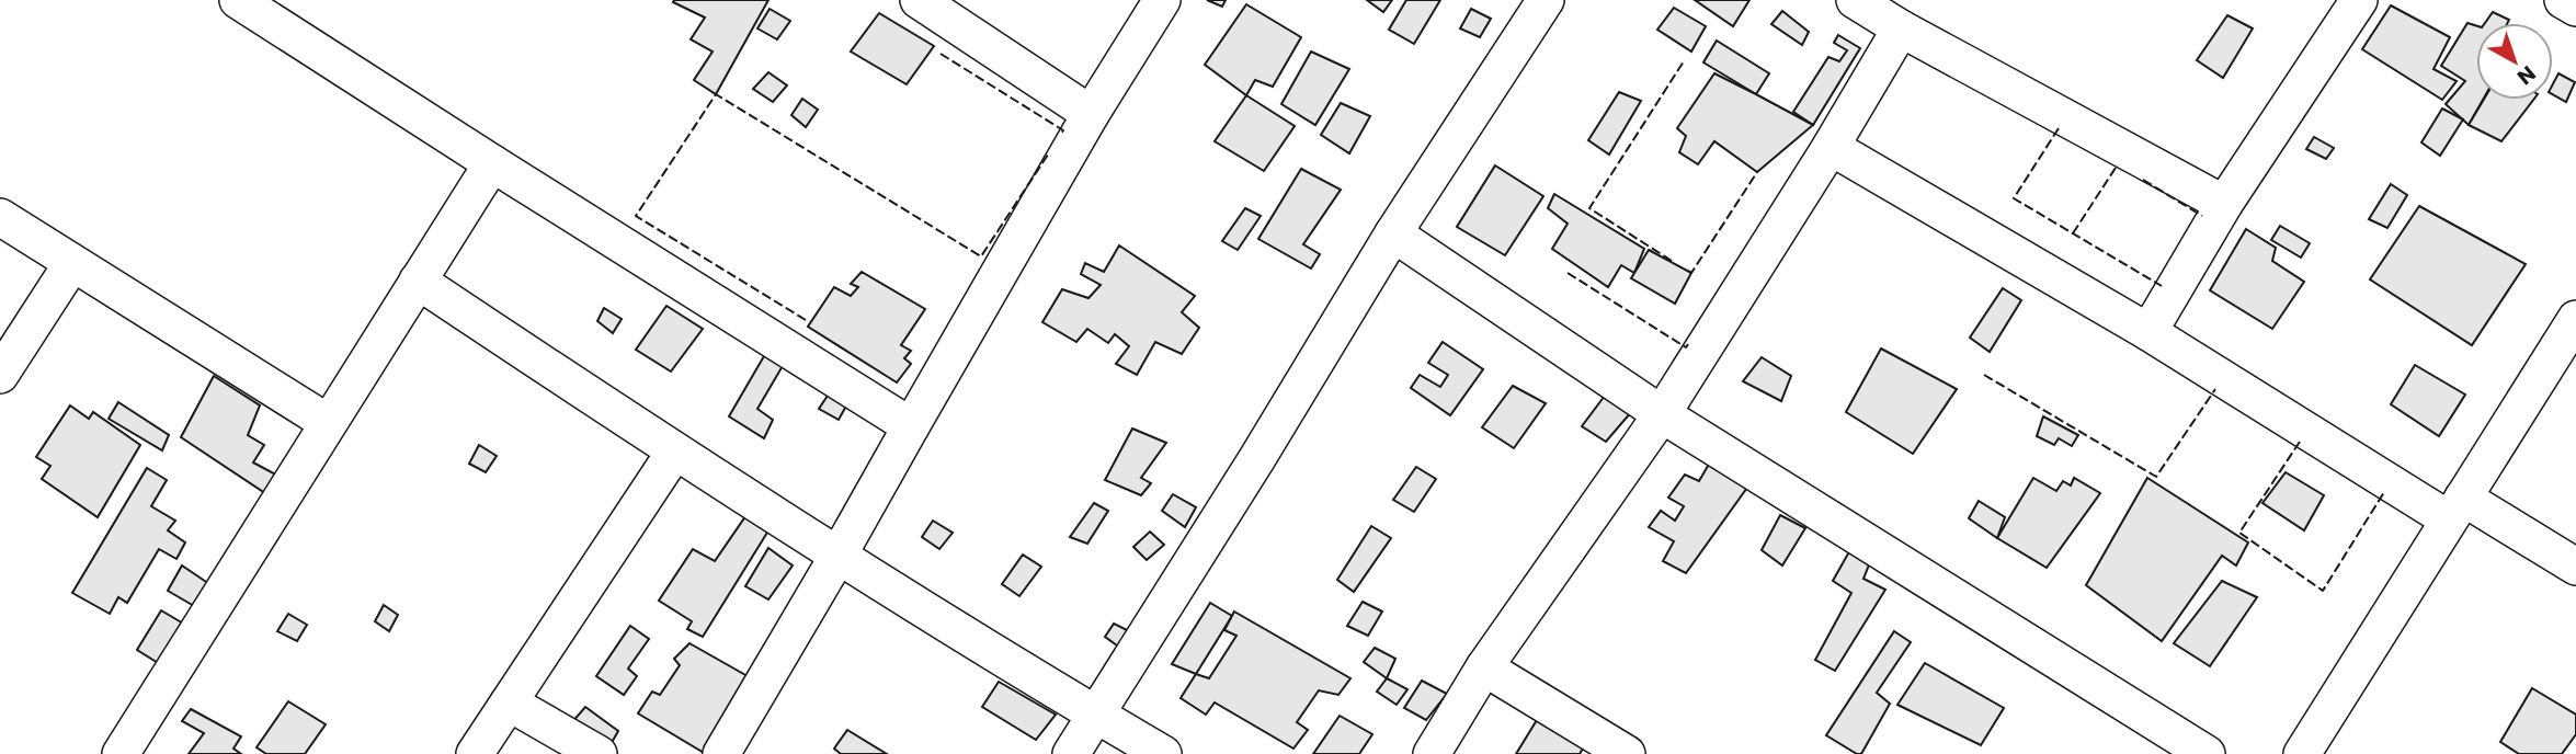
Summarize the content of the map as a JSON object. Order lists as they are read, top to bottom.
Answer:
{
  "north": "bottom right"
}
